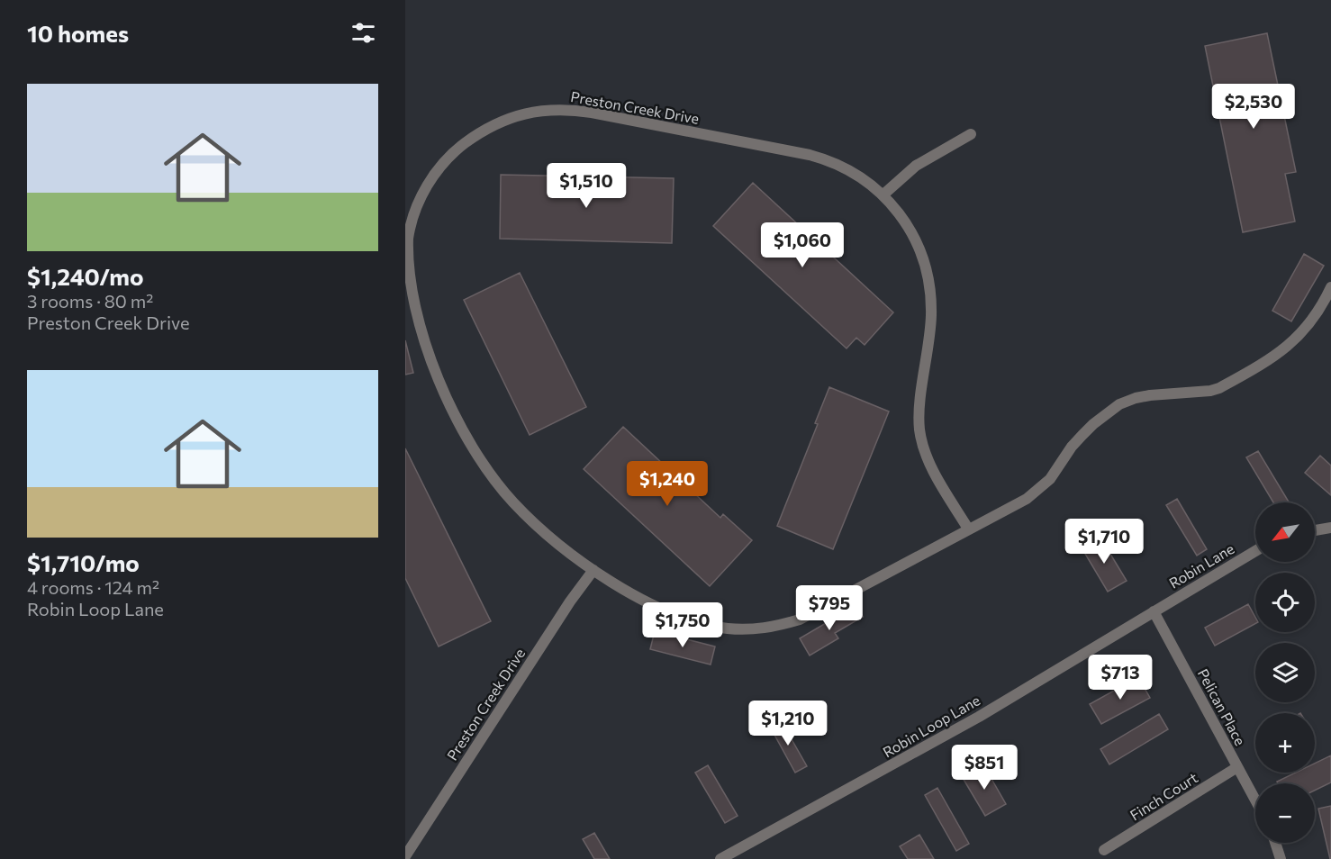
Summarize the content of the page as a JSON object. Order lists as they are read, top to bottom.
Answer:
{
  "streets": {
    "street": [
      "Preston Creek Drive",
      "Robin Lane",
      "Pelican Place",
      "Robin Loop Lane",
      "Finch Court"
    ]
  },
  "crossings": [
    ["Robin Lane", "Pelican Place"],
    ["Robin Lane", "Robin Loop Lane"],
    ["Pelican Place", "Robin Loop Lane"],
    ["Pelican Place", "Finch Court"]
  ],
  "north": "bottom left",
  "page": {
    "heading": "10 homes",
    "list": [
      {
        "name": "$1,240/mo",
        "note": "3 rooms · 80 m² · Preston Creek Drive"
      },
      {
        "name": "$1,710/mo",
        "note": "4 rooms · 124 m² · Robin Loop Lane"
      }
    ],
    "price": [
      "$2,530",
      "$1,510",
      "$1,060",
      "$1,240",
      "$1,710",
      "$795",
      "$1,750",
      "$713",
      "$1,210",
      "$851"
    ],
    "map_buttons": ["+", "−"]
  }
}
